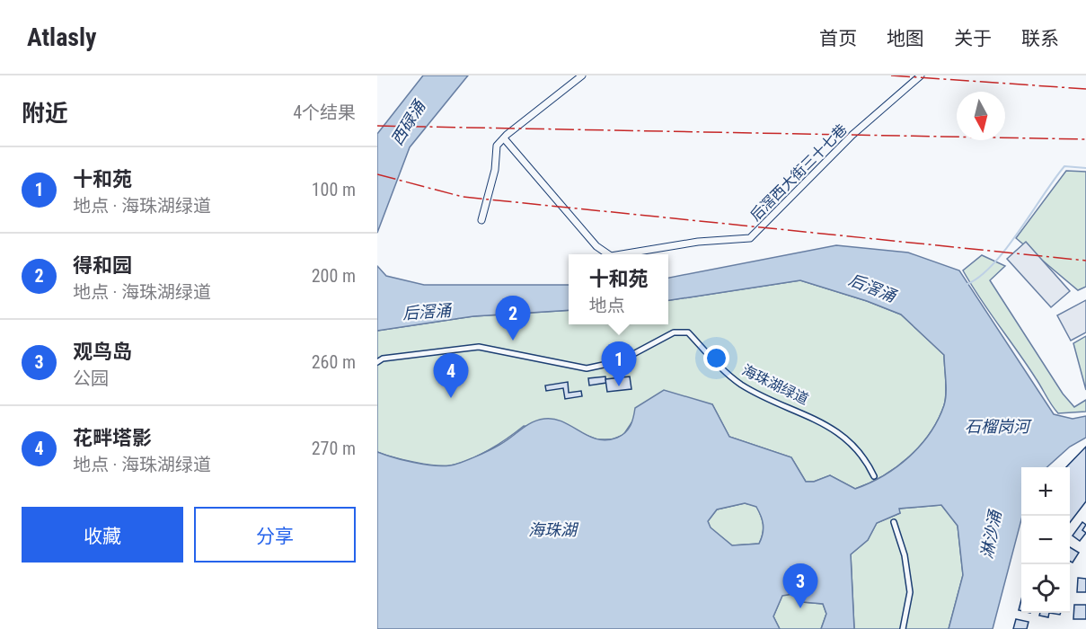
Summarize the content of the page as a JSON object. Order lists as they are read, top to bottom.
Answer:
{
  "streets": {
    "street": ["后滘西大街三十七巷", "海珠湖绿道"]
  },
  "water": [
    "西碌涌",
    "后滘涌",
    "石榴岗河",
    "海珠湖",
    "淋沙涌"
  ],
  "north": "bottom",
  "page": {
    "header": "Atlasly",
    "nav": [
      "首页",
      "地图",
      "关于",
      "联系"
    ],
    "heading": ["附近", "4个结果"],
    "list": [
      {
        "mark": "1",
        "name": "十和苑",
        "note": "地点 · 海珠湖绿道",
        "value": "100 m"
      },
      {
        "mark": "2",
        "name": "得和园",
        "note": "地点 · 海珠湖绿道",
        "value": "200 m"
      },
      {
        "mark": "3",
        "name": "观鸟岛",
        "note": "公园",
        "value": "260 m"
      },
      {
        "mark": "4",
        "name": "花畔塔影",
        "note": "地点 · 海珠湖绿道",
        "value": "270 m"
      }
    ],
    "popup": ["十和苑", "地点"],
    "pins": [
      "2",
      "1",
      "4",
      "3"
    ],
    "map_buttons": ["+", "−"],
    "buttons": ["收藏", "分享"]
  }
}
